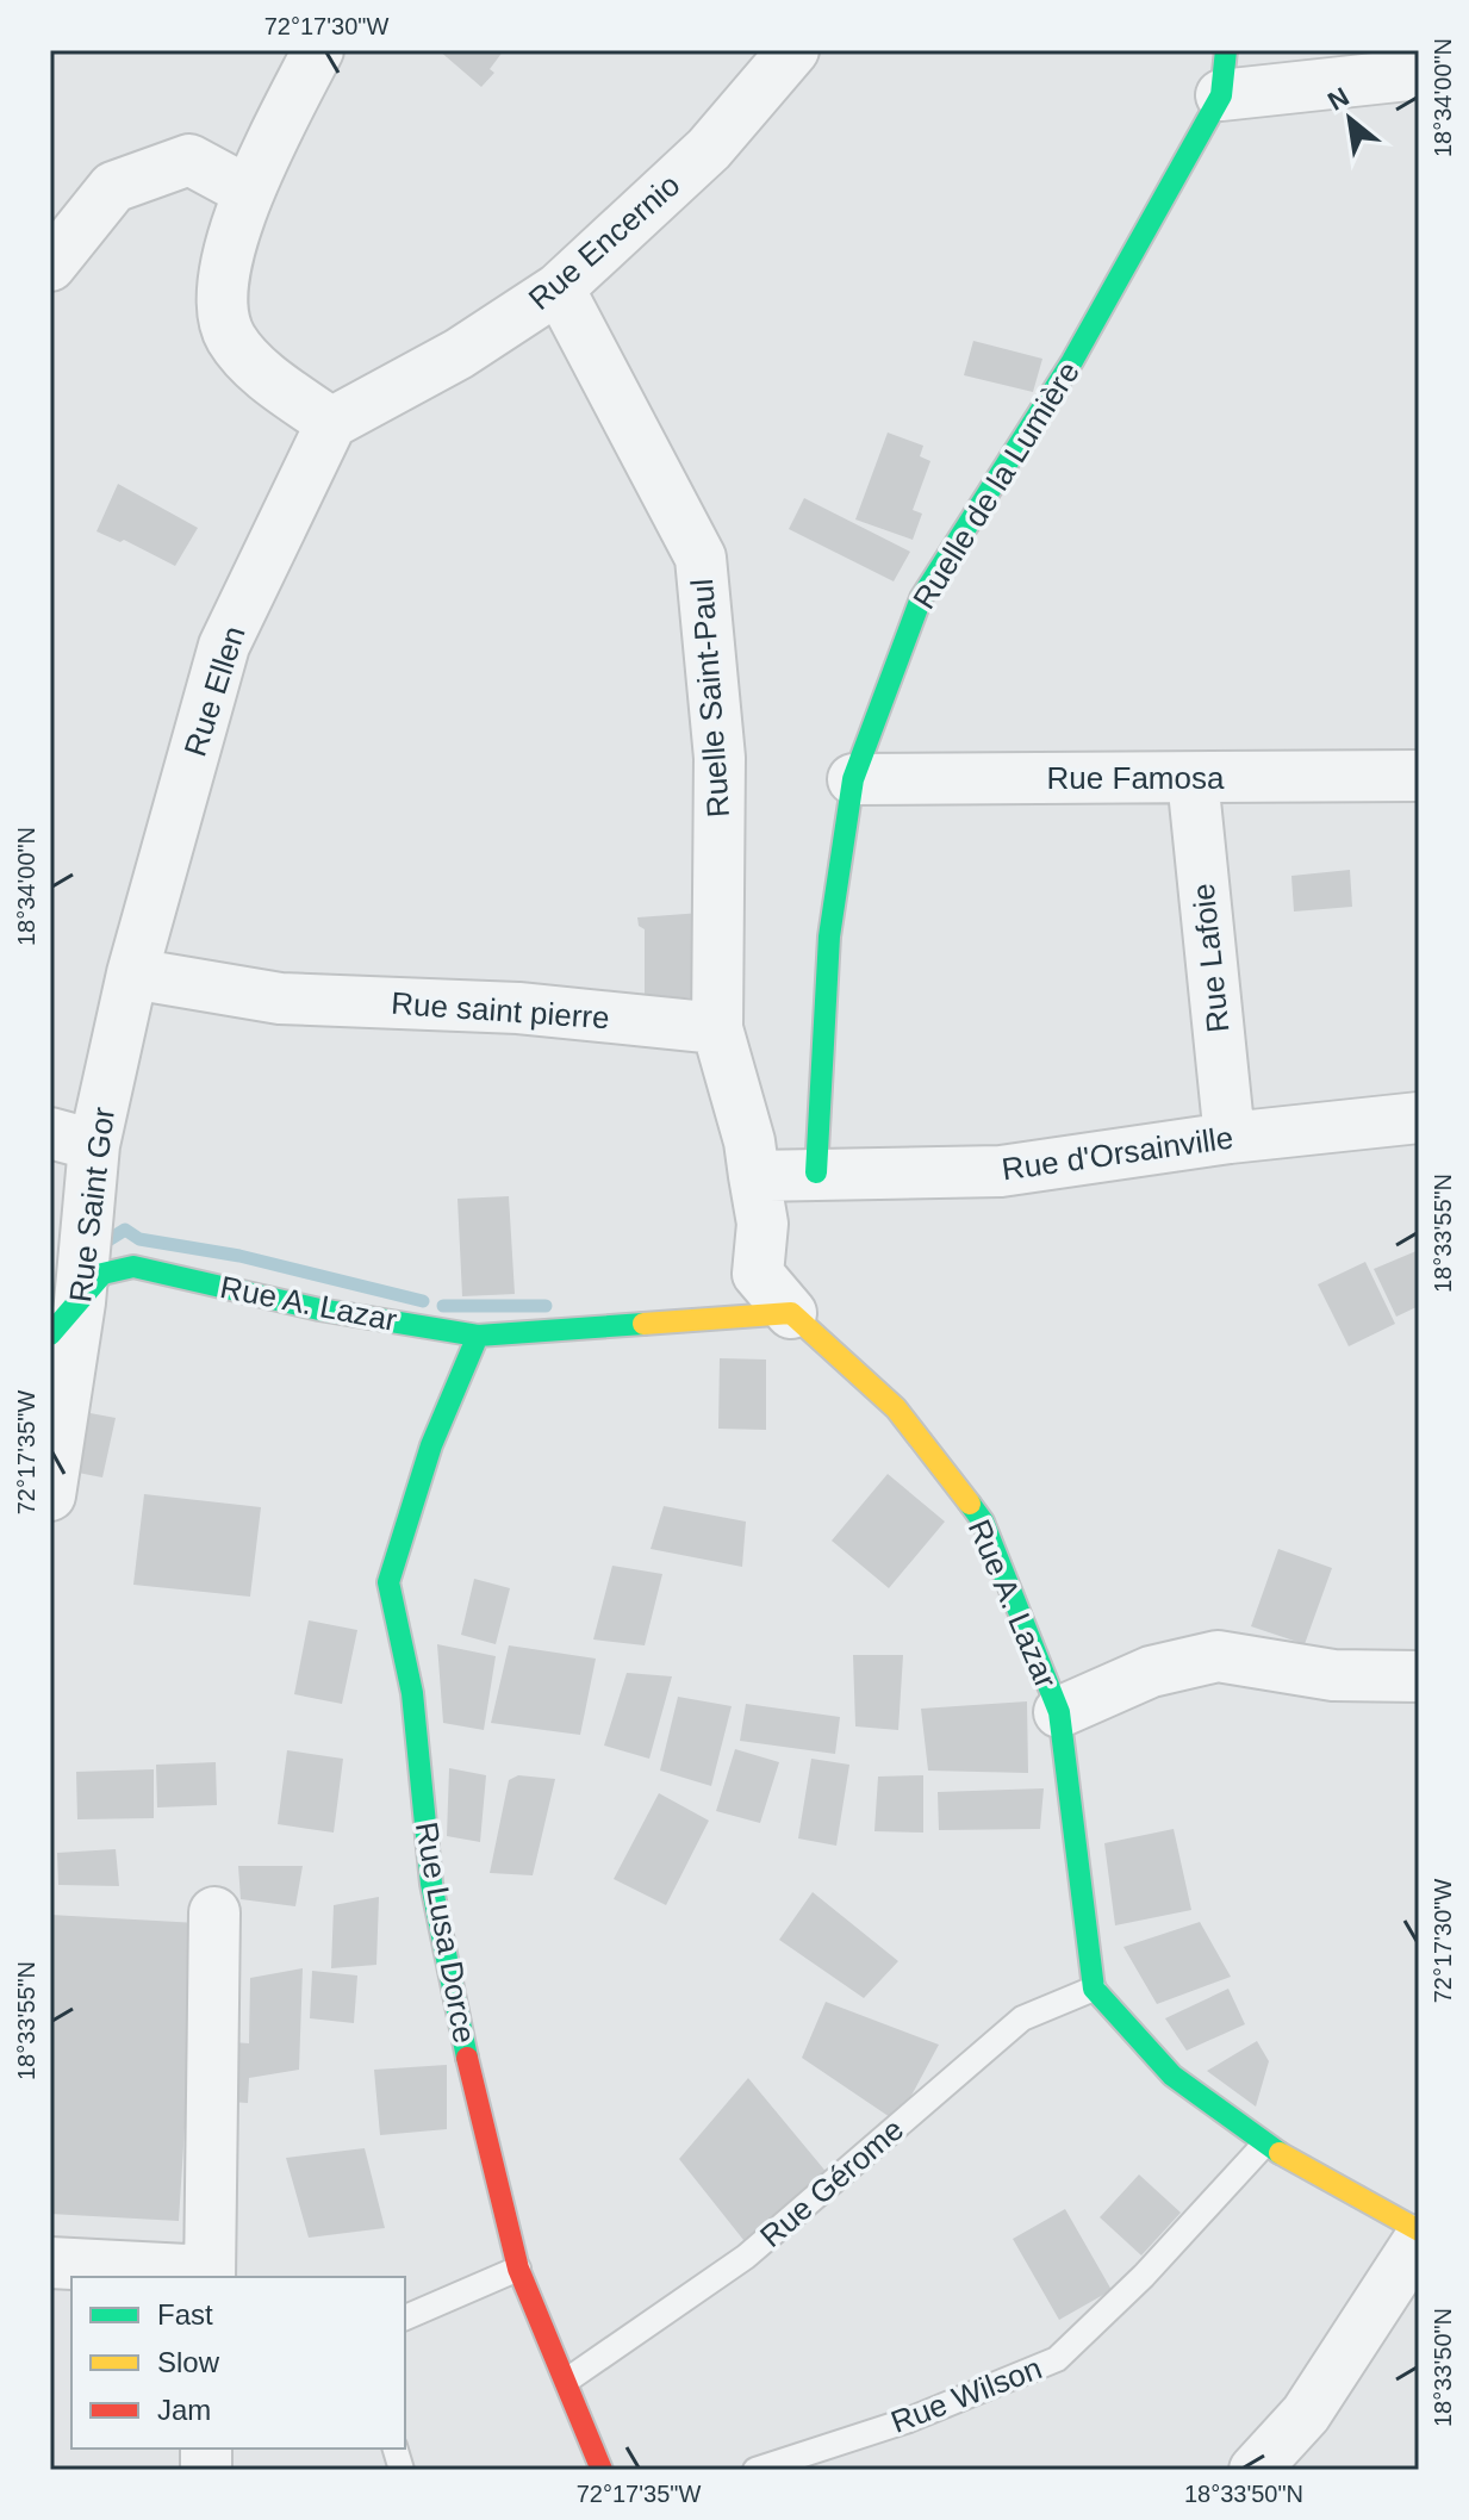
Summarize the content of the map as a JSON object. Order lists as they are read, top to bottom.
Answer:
{
  "streets": {
    "street": [
      "Rue Encernio",
      "Ruelle de la Lumière",
      "Rue Ellen",
      "Ruelle Saint-Paul",
      "Rue Famosa",
      "Rue Lafoie",
      "Rue saint pierre",
      "Rue d'Orsainville",
      "Rue Saint Gor",
      "Rue A. Lazar",
      "Rue Lusa Dorce"
    ],
    "lane": ["Rue Gérome", "Rue Wilson"]
  },
  "crossings": [
    ["Rue Encernio", "Rue Ellen"],
    ["Rue Encernio", "Ruelle Saint-Paul"],
    ["Ruelle de la Lumière", "Rue Famosa"],
    ["Ruelle de la Lumière", "Rue d'Orsainville"],
    ["Rue Ellen", "Rue saint pierre"],
    ["Rue Ellen", "Rue Saint Gor"],
    ["Ruelle Saint-Paul", "Rue saint pierre"],
    ["Rue Famosa", "Rue Lafoie"],
    ["Rue Lafoie", "Rue d'Orsainville"],
    ["Rue saint pierre", "Rue Saint Gor"],
    ["Rue Saint Gor", "Rue A. Lazar"],
    ["Rue A. Lazar", "Rue Lusa Dorce"],
    ["Rue A. Lazar", "Rue Gérome"],
    ["Rue Lusa Dorce", "Rue Gérome"]
  ],
  "legend": ["Fast", "Slow", "Jam"],
  "north": "top left",
  "coordinates": [
    "72°17'30\"W",
    "18°34'00\"N",
    "18°33'55\"N",
    "72°17'35\"W",
    "18°33'50\"N"
  ]
}
